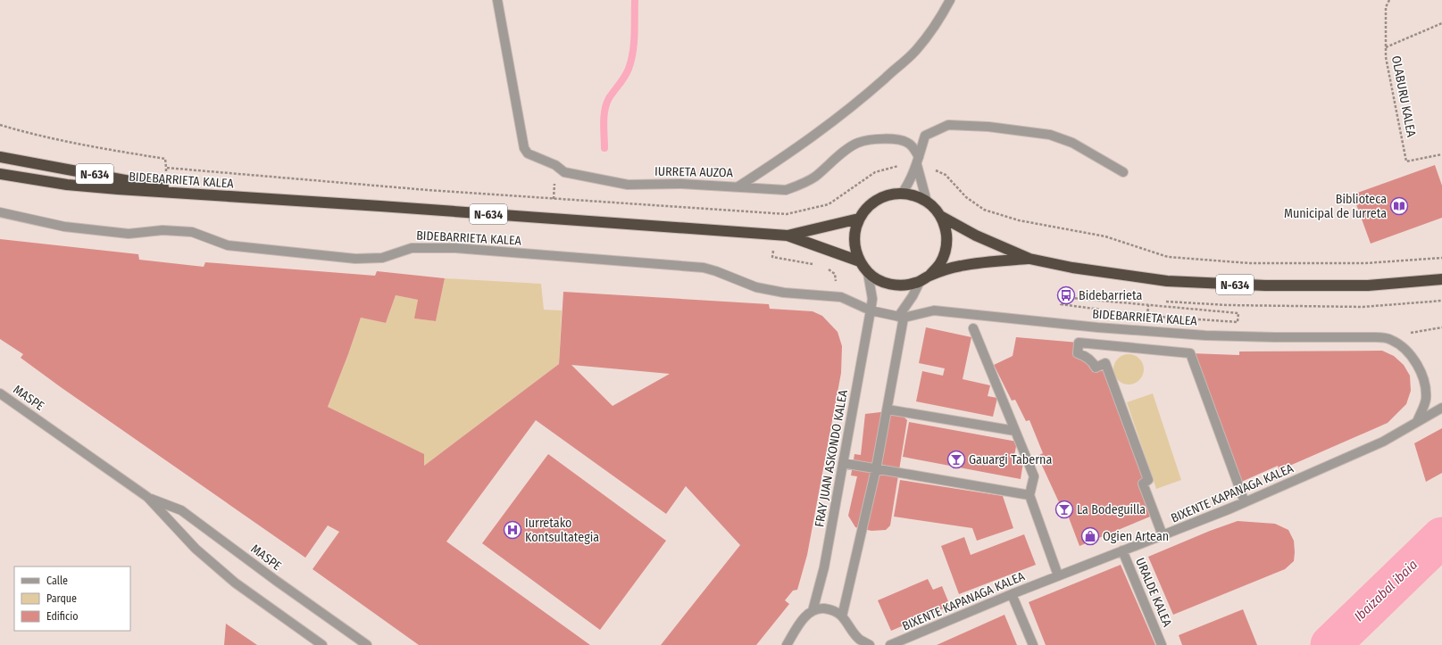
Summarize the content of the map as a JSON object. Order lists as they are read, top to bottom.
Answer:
{
  "streets": {
    "highway": ["N-634", "BIDEBARRIETA KALEA"],
    "street": [
      "IURRETA AUZOA",
      "MASPE",
      "FRAY JUAN ASKONDO KALEA",
      "BIXENTE KAPANAGA KALEA",
      "URALDE KALEA"
    ],
    "path": ["OLABURU KALEA"]
  },
  "crossings": [
    ["N-634", "BIDEBARRIETA KALEA"],
    ["BIDEBARRIETA KALEA", "FRAY JUAN ASKONDO KALEA"],
    ["BIDEBARRIETA KALEA", "BIXENTE KAPANAGA KALEA"],
    ["BIXENTE KAPANAGA KALEA", "URALDE KALEA"]
  ],
  "water": ["Ibaizabal ibaia"],
  "places": {
    "library": ["Biblioteca Municipal de Iurreta"],
    "bus stop": ["Bidebarrieta"],
    "bar": ["Gauargi Taberna", "La Bodeguilla"],
    "hospital": ["Iurretako Kontsultategia"],
    "shop": ["Ogien Artean"]
  },
  "legend": ["Calle", "Parque", "Edificio"]
}
